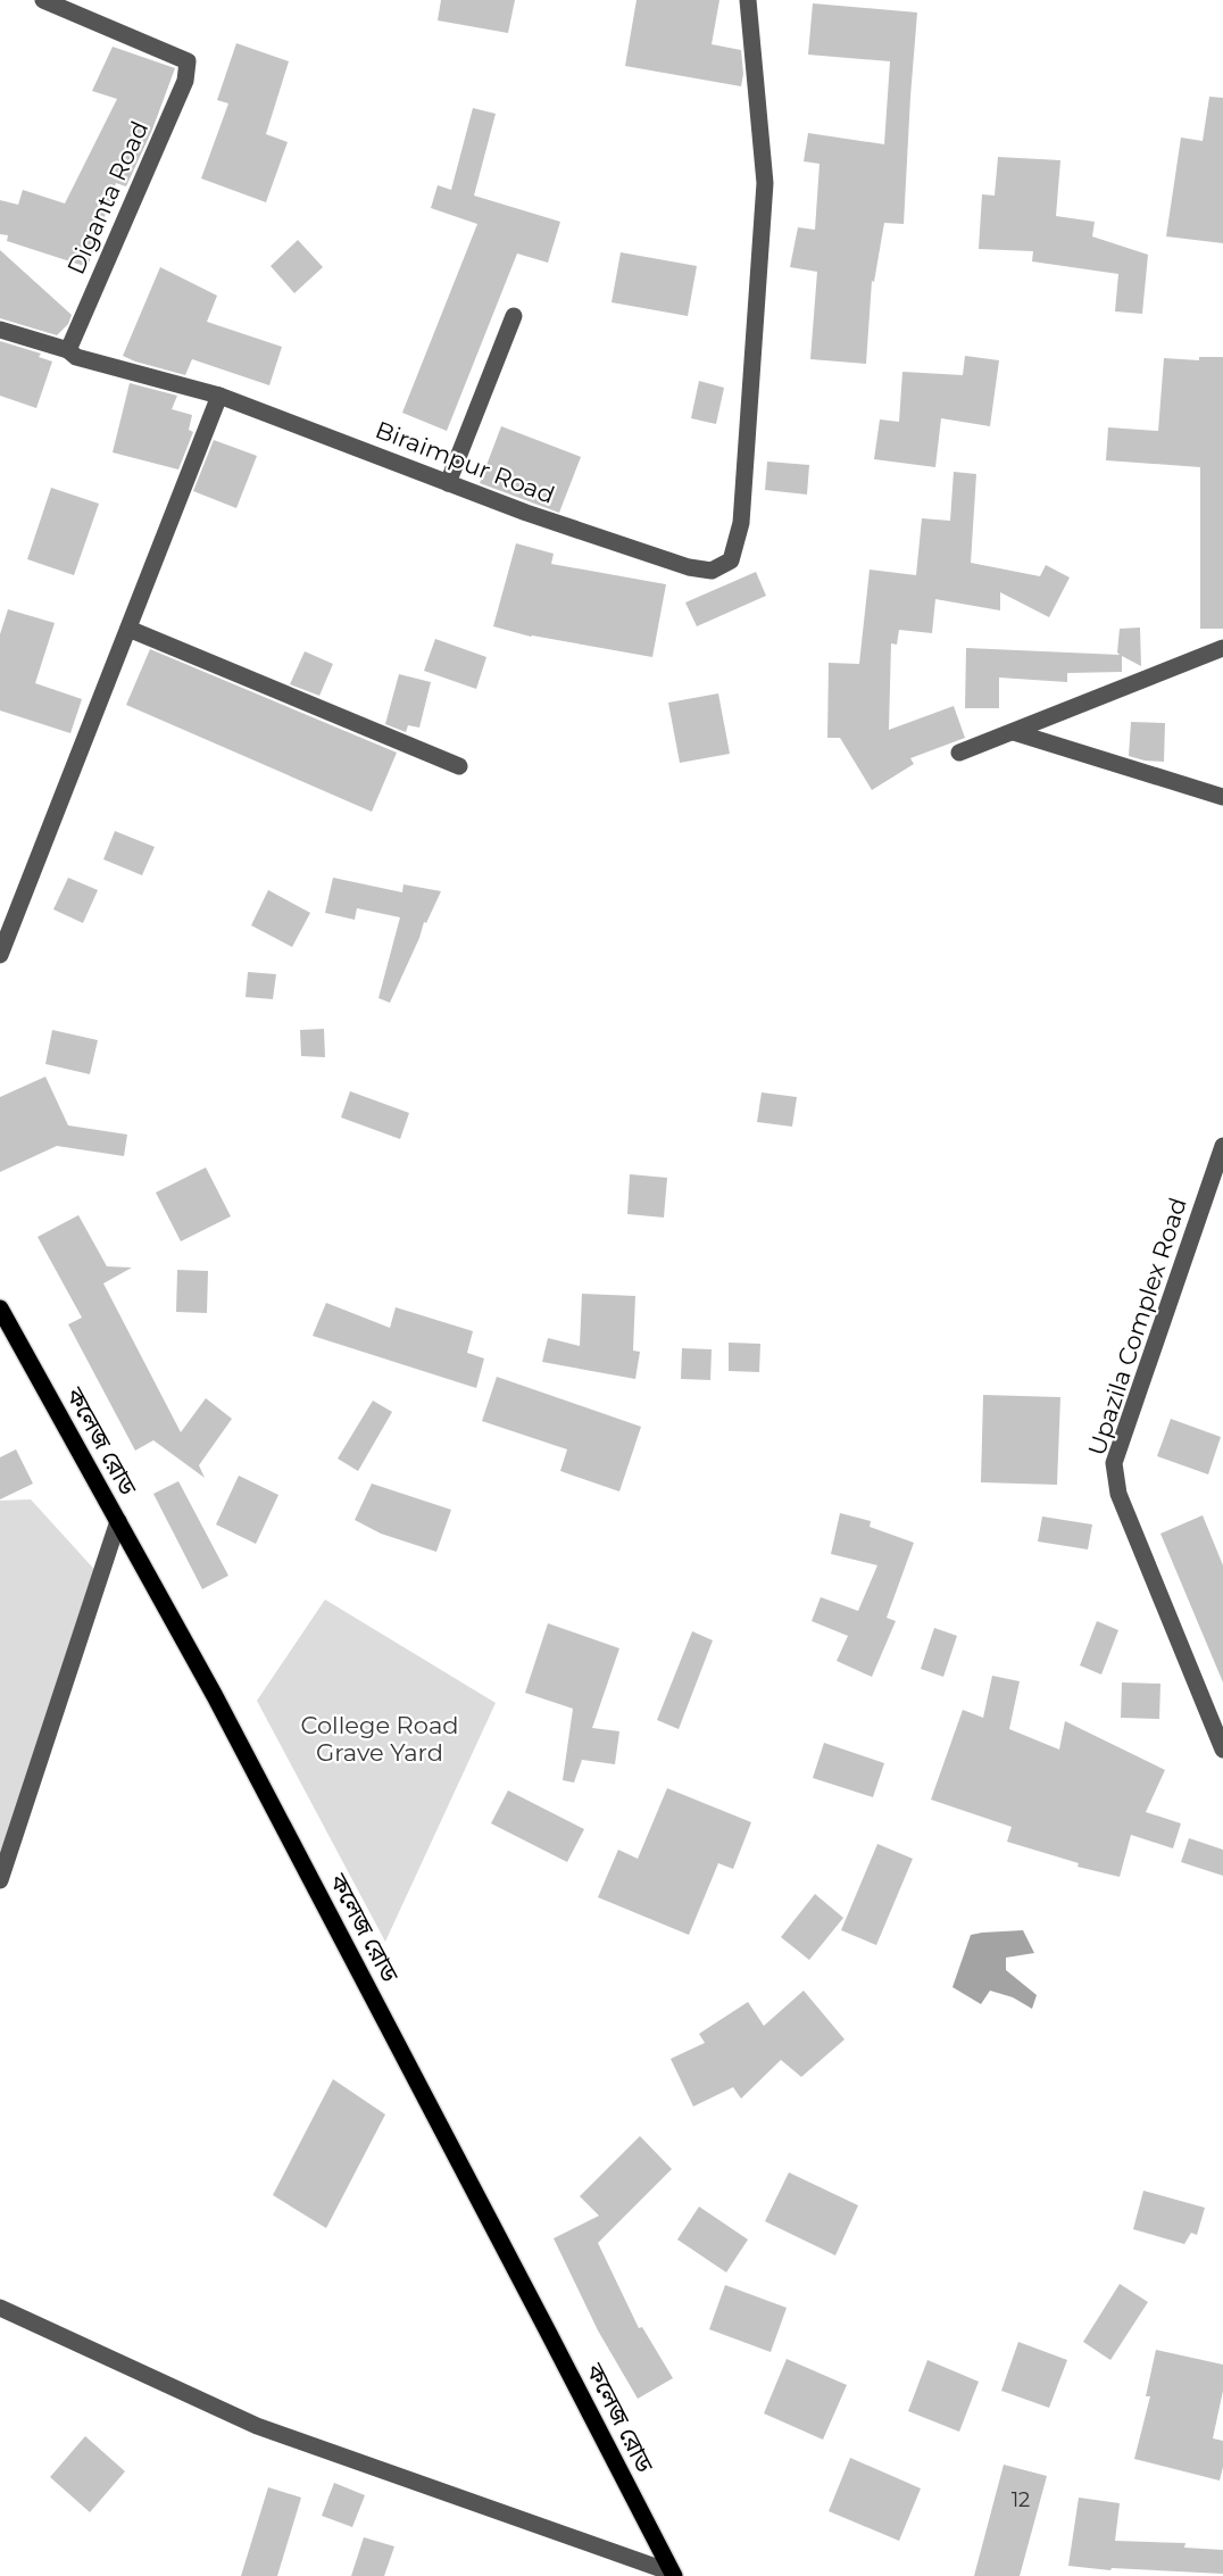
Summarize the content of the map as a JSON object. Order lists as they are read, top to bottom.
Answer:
{
  "streets": {
    "main road": ["কলেজ রোড"],
    "street": ["Diganta Road", "Biraimpur Road", "Upazila Complex Road"]
  },
  "parks": ["College Road Grave Yard"],
  "house_numbers": ["12"]
}
